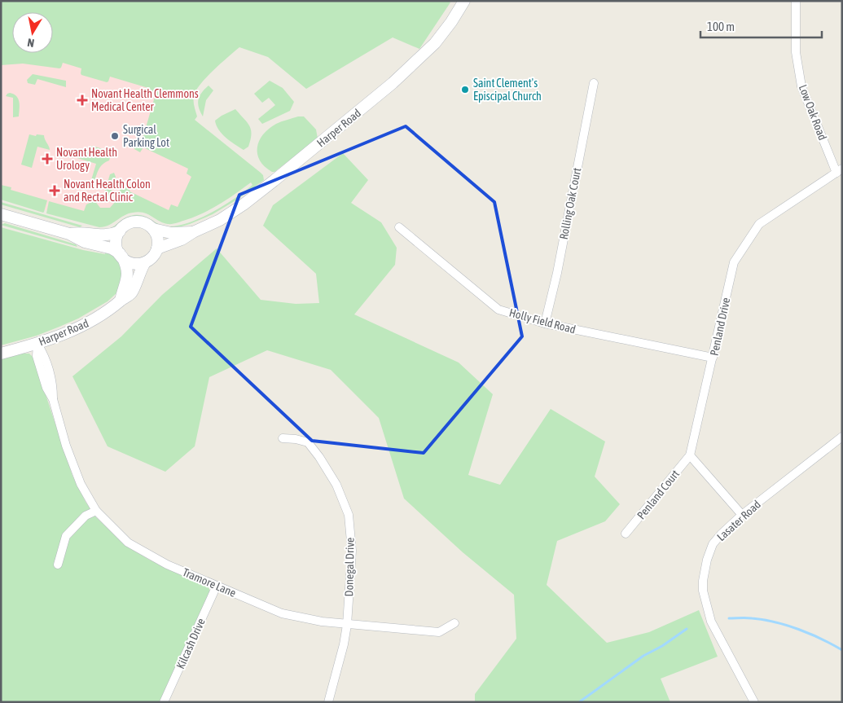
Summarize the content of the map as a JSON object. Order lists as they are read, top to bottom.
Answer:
{
  "streets": {
    "main road": ["Harper Road"],
    "street": [
      "Low Oak Road",
      "Rolling Oak Court",
      "Holly Field Road",
      "Penland Drive",
      "Penland Court",
      "Lasater Road",
      "Donegal Drive",
      "Tramore Lane",
      "Kilcash Drive"
    ]
  },
  "crossings": [
    ["Low Oak Road", "Penland Drive"],
    ["Harper Road", "Tramore Lane"],
    ["Rolling Oak Court", "Holly Field Road"],
    ["Holly Field Road", "Penland Drive"],
    ["Penland Drive", "Penland Court"],
    ["Donegal Drive", "Tramore Lane"],
    ["Tramore Lane", "Kilcash Drive"]
  ],
  "places": {
    "other": ["Saint Clement's Episcipal Church", "Surgical Parking Lot"],
    "health": ["Novant Health Clemmons Medical Center", "Novant Health Urology", "Novant Health Colon and Rectal Clinic"]
  },
  "scale_bar": "100 m",
  "north": "bottom"
}
